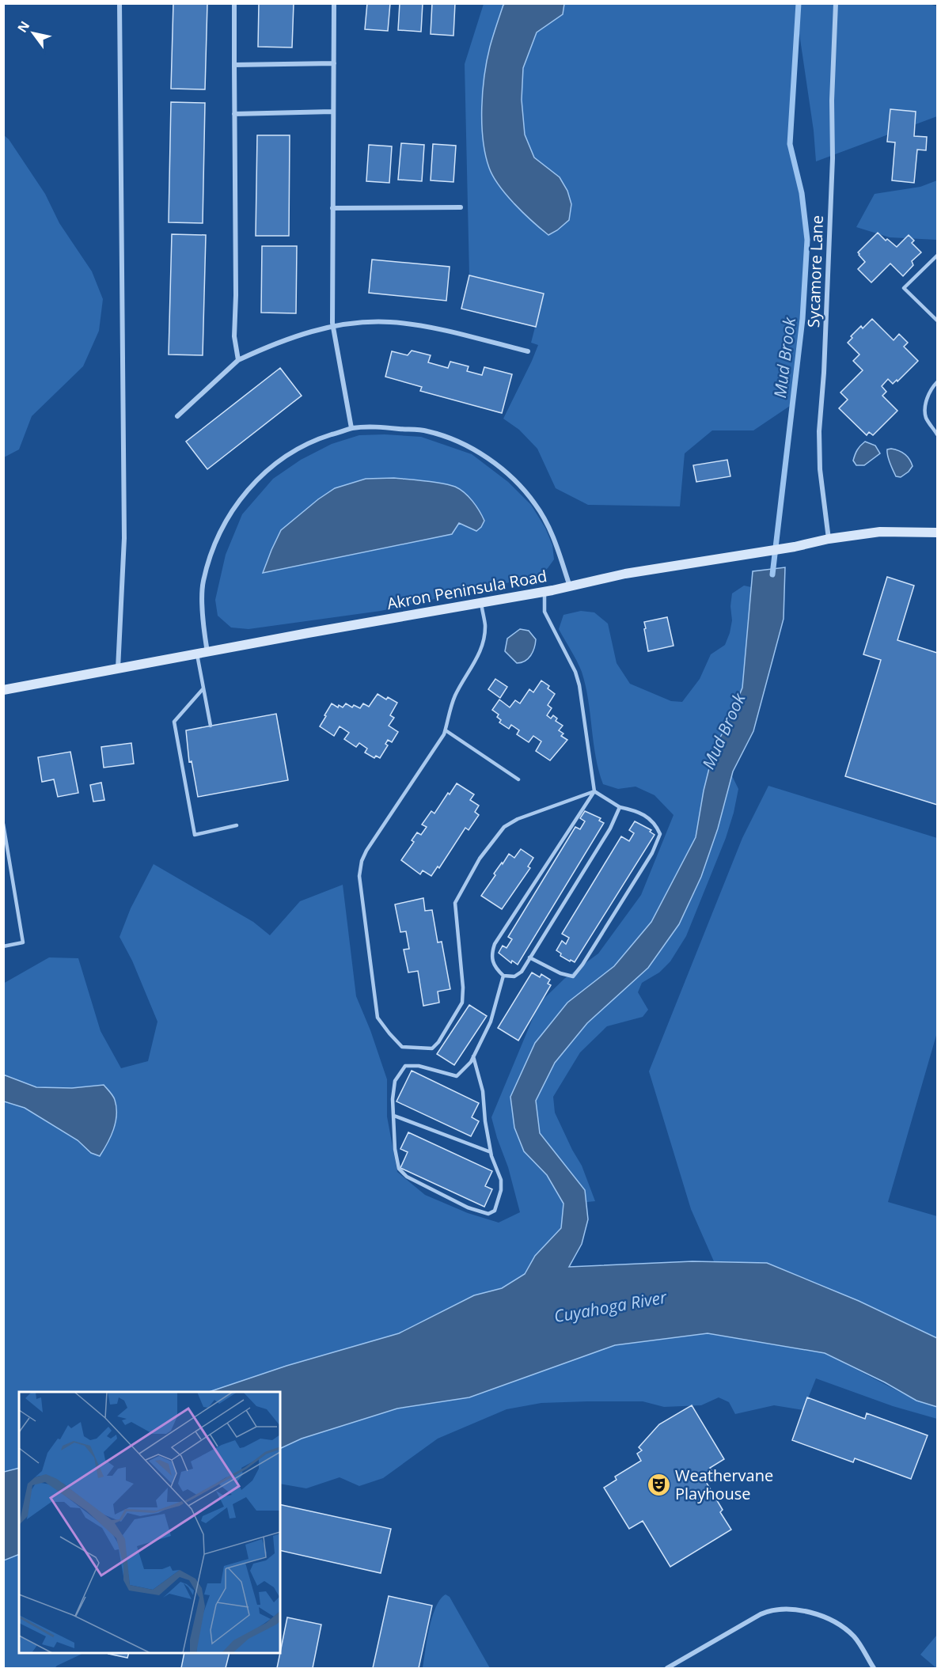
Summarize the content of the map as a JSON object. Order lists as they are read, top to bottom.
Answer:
{
  "streets": {
    "street": ["Sycamore Lane", "Akron Peninsula Road"]
  },
  "crossings": [
    ["Sycamore Lane", "Akron Peninsula Road"]
  ],
  "water": ["Mud Brook", "Cuyahoga River"],
  "places": {
    "theatre": ["Weathervane Playhouse"]
  },
  "north": "top left"
}
